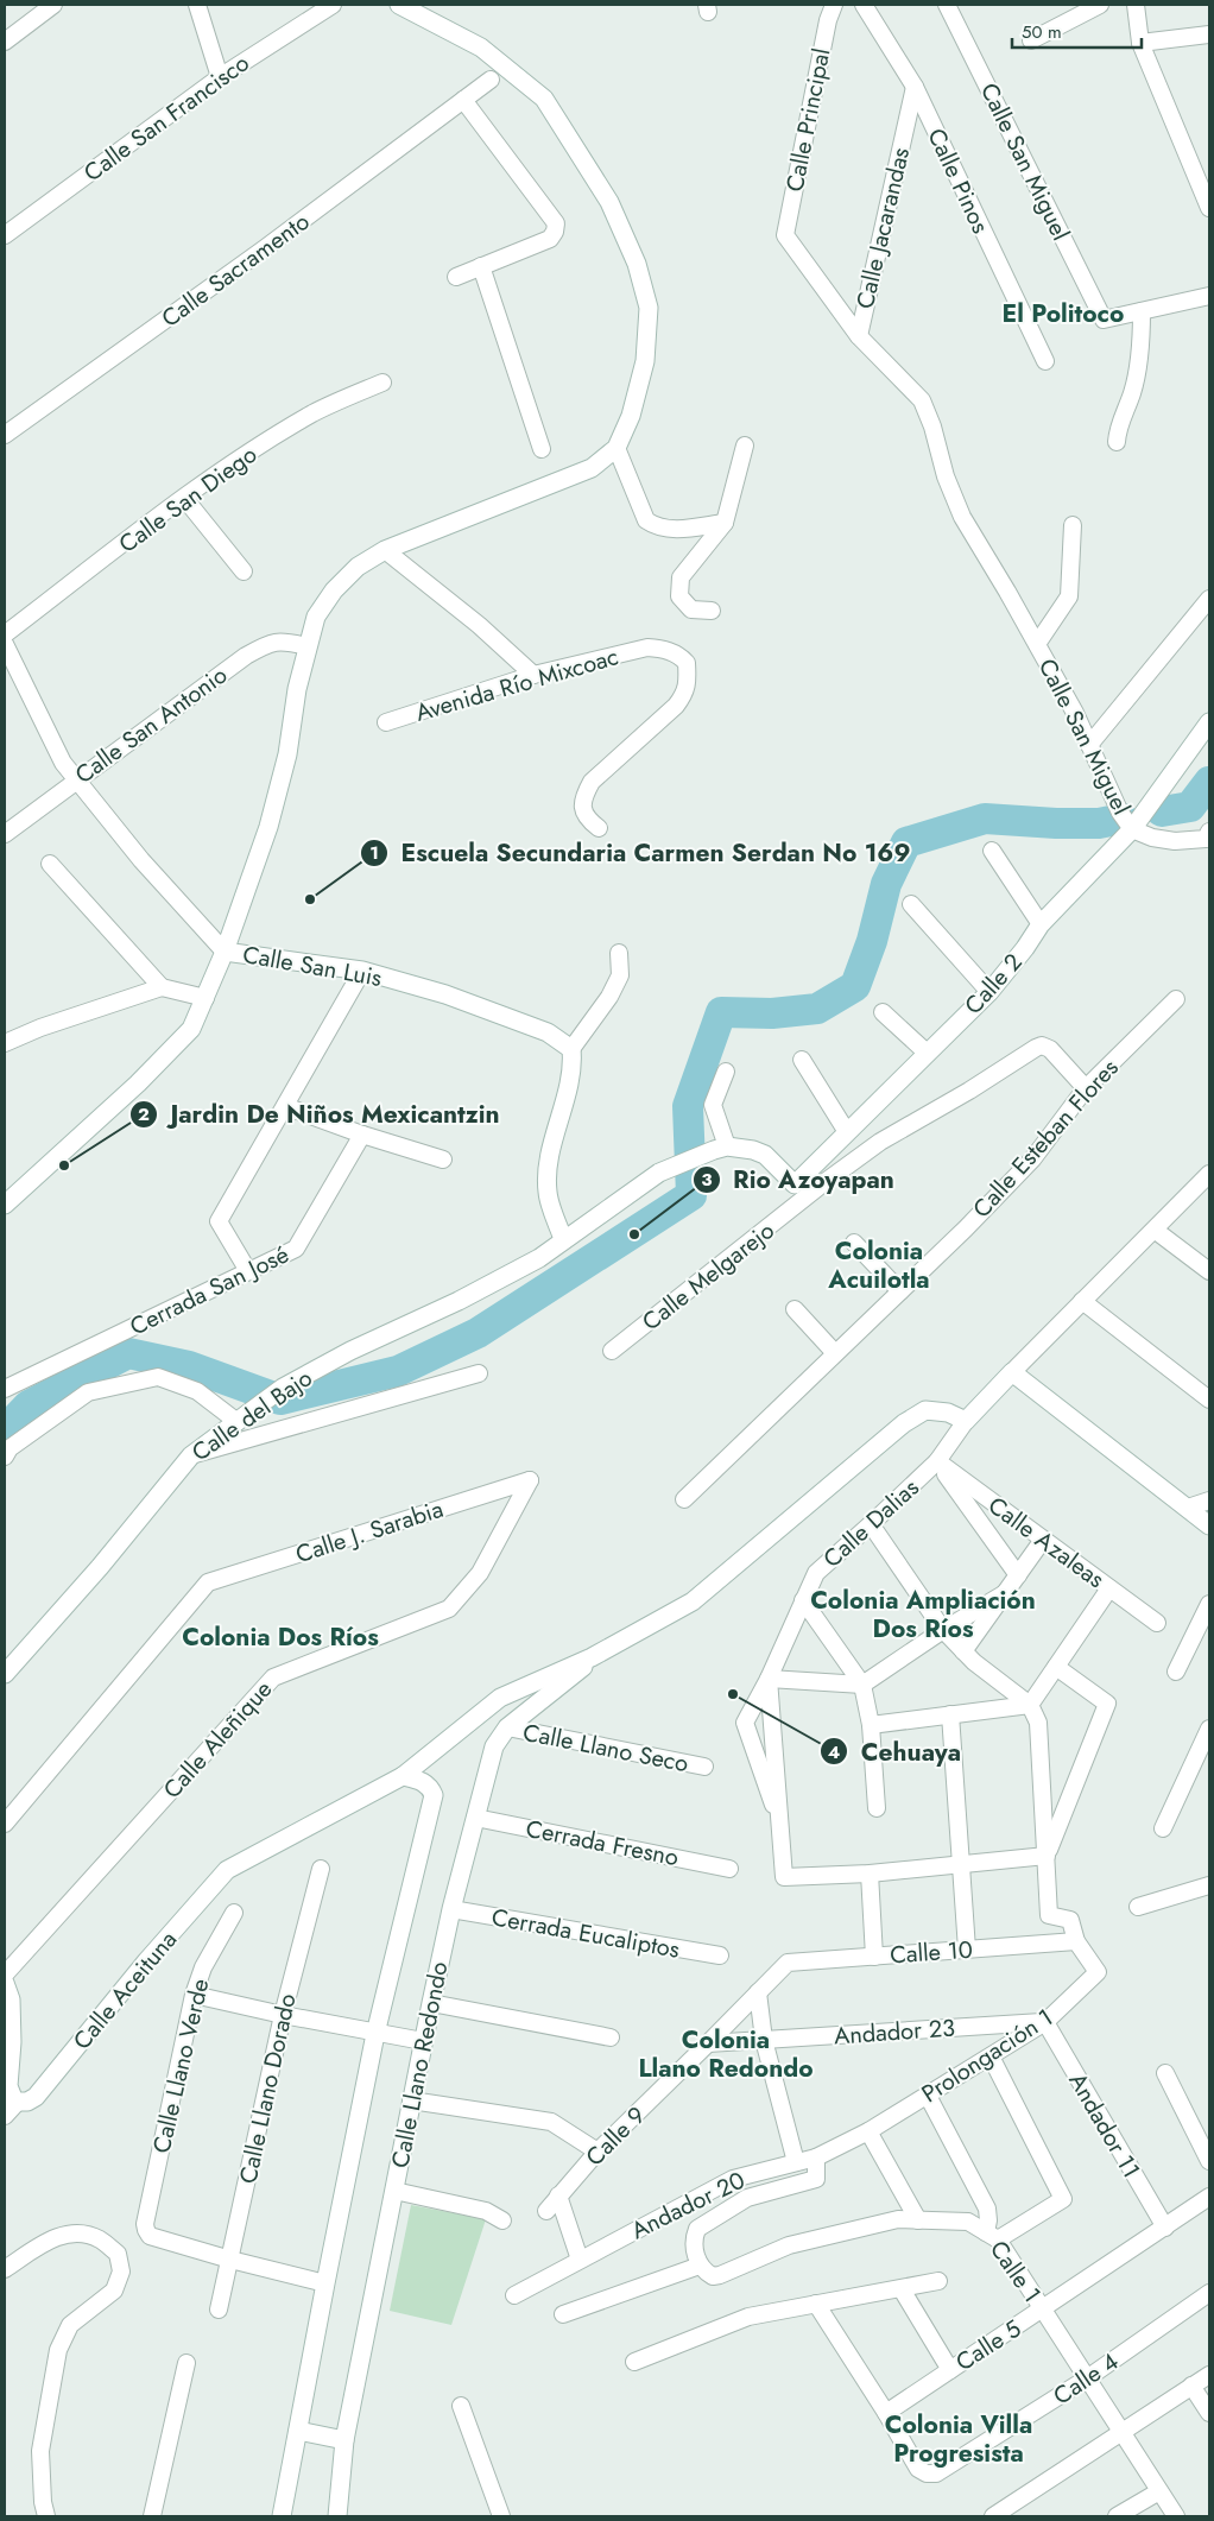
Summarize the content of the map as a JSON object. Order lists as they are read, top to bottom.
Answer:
{
  "streets": {
    "street": [
      "Calle San Francisco",
      "Calle Principal",
      "Calle San Miguel",
      "Calle Pinos",
      "Calle Jacarandas",
      "Calle Sacramento",
      "Calle San Diego",
      "Avenida Río Mixcoac",
      "Calle San Antonio",
      "Calle San Luis",
      "Calle 2",
      "Calle Esteban Flores",
      "Calle Melgarejo",
      "Cerrada San José",
      "Calle del Bajo",
      "Calle Dalias",
      "Calle J. Sarabia",
      "Calle Azaleas",
      "Calle Aleñique",
      "Calle Llano Seco",
      "Cerrada Fresno",
      "Cerrada Eucaliptos",
      "Calle 10",
      "Calle Aceituna",
      "Andador 23",
      "Prolongación 1",
      "Calle Llano Redondo",
      "Calle Llano Verde",
      "Calle Llano Dorado",
      "Andador 11",
      "Calle 9",
      "Andador 20",
      "Calle 1",
      "Calle 5",
      "Calle 4"
    ]
  },
  "crossings": [
    ["Calle Principal", "Calle San Miguel"],
    ["Calle San Miguel", "Calle Jacarandas"],
    ["Calle San Miguel", "Calle 2"],
    ["Calle Pinos", "Calle Jacarandas"],
    ["Calle San Antonio", "Calle San Luis"],
    ["Calle 2", "Calle Melgarejo"],
    ["Calle Esteban Flores", "Calle Melgarejo"],
    ["Calle Dalias", "Calle Azaleas"],
    ["Calle J. Sarabia", "Calle Aleñique"],
    ["Calle Llano Seco", "Calle Llano Redondo"],
    ["Cerrada Fresno", "Calle Llano Redondo"],
    ["Cerrada Eucaliptos", "Calle Llano Redondo"],
    ["Calle 10", "Prolongación 1"],
    ["Calle 10", "Calle 9"],
    ["Calle Aceituna", "Calle Llano Redondo"],
    ["Andador 23", "Prolongación 1"],
    ["Andador 23", "Andador 11"],
    ["Andador 23", "Calle 9"],
    ["Prolongación 1", "Andador 11"],
    ["Prolongación 1", "Andador 20"],
    ["Calle Llano Verde", "Calle Llano Dorado"],
    ["Andador 11", "Calle 5"],
    ["Calle 1", "Calle 5"],
    ["Calle 1", "Calle 4"],
    ["Calle 5", "Calle 4"]
  ],
  "districts": [
    "El Politoco",
    "Colonia Acuilotla",
    "Colonia Ampliación Dos Ríos",
    "Colonia Dos Ríos",
    "Colonia Llano Redondo",
    "Colonia Villa Progresista"
  ],
  "places": [
    "Escuela Secundaria Carmen Serdan No 169",
    "Jardin De Niños Mexicantzin",
    "Rio Azoyapan",
    "Cehuaya"
  ],
  "scale_bar": "50 m"
}
